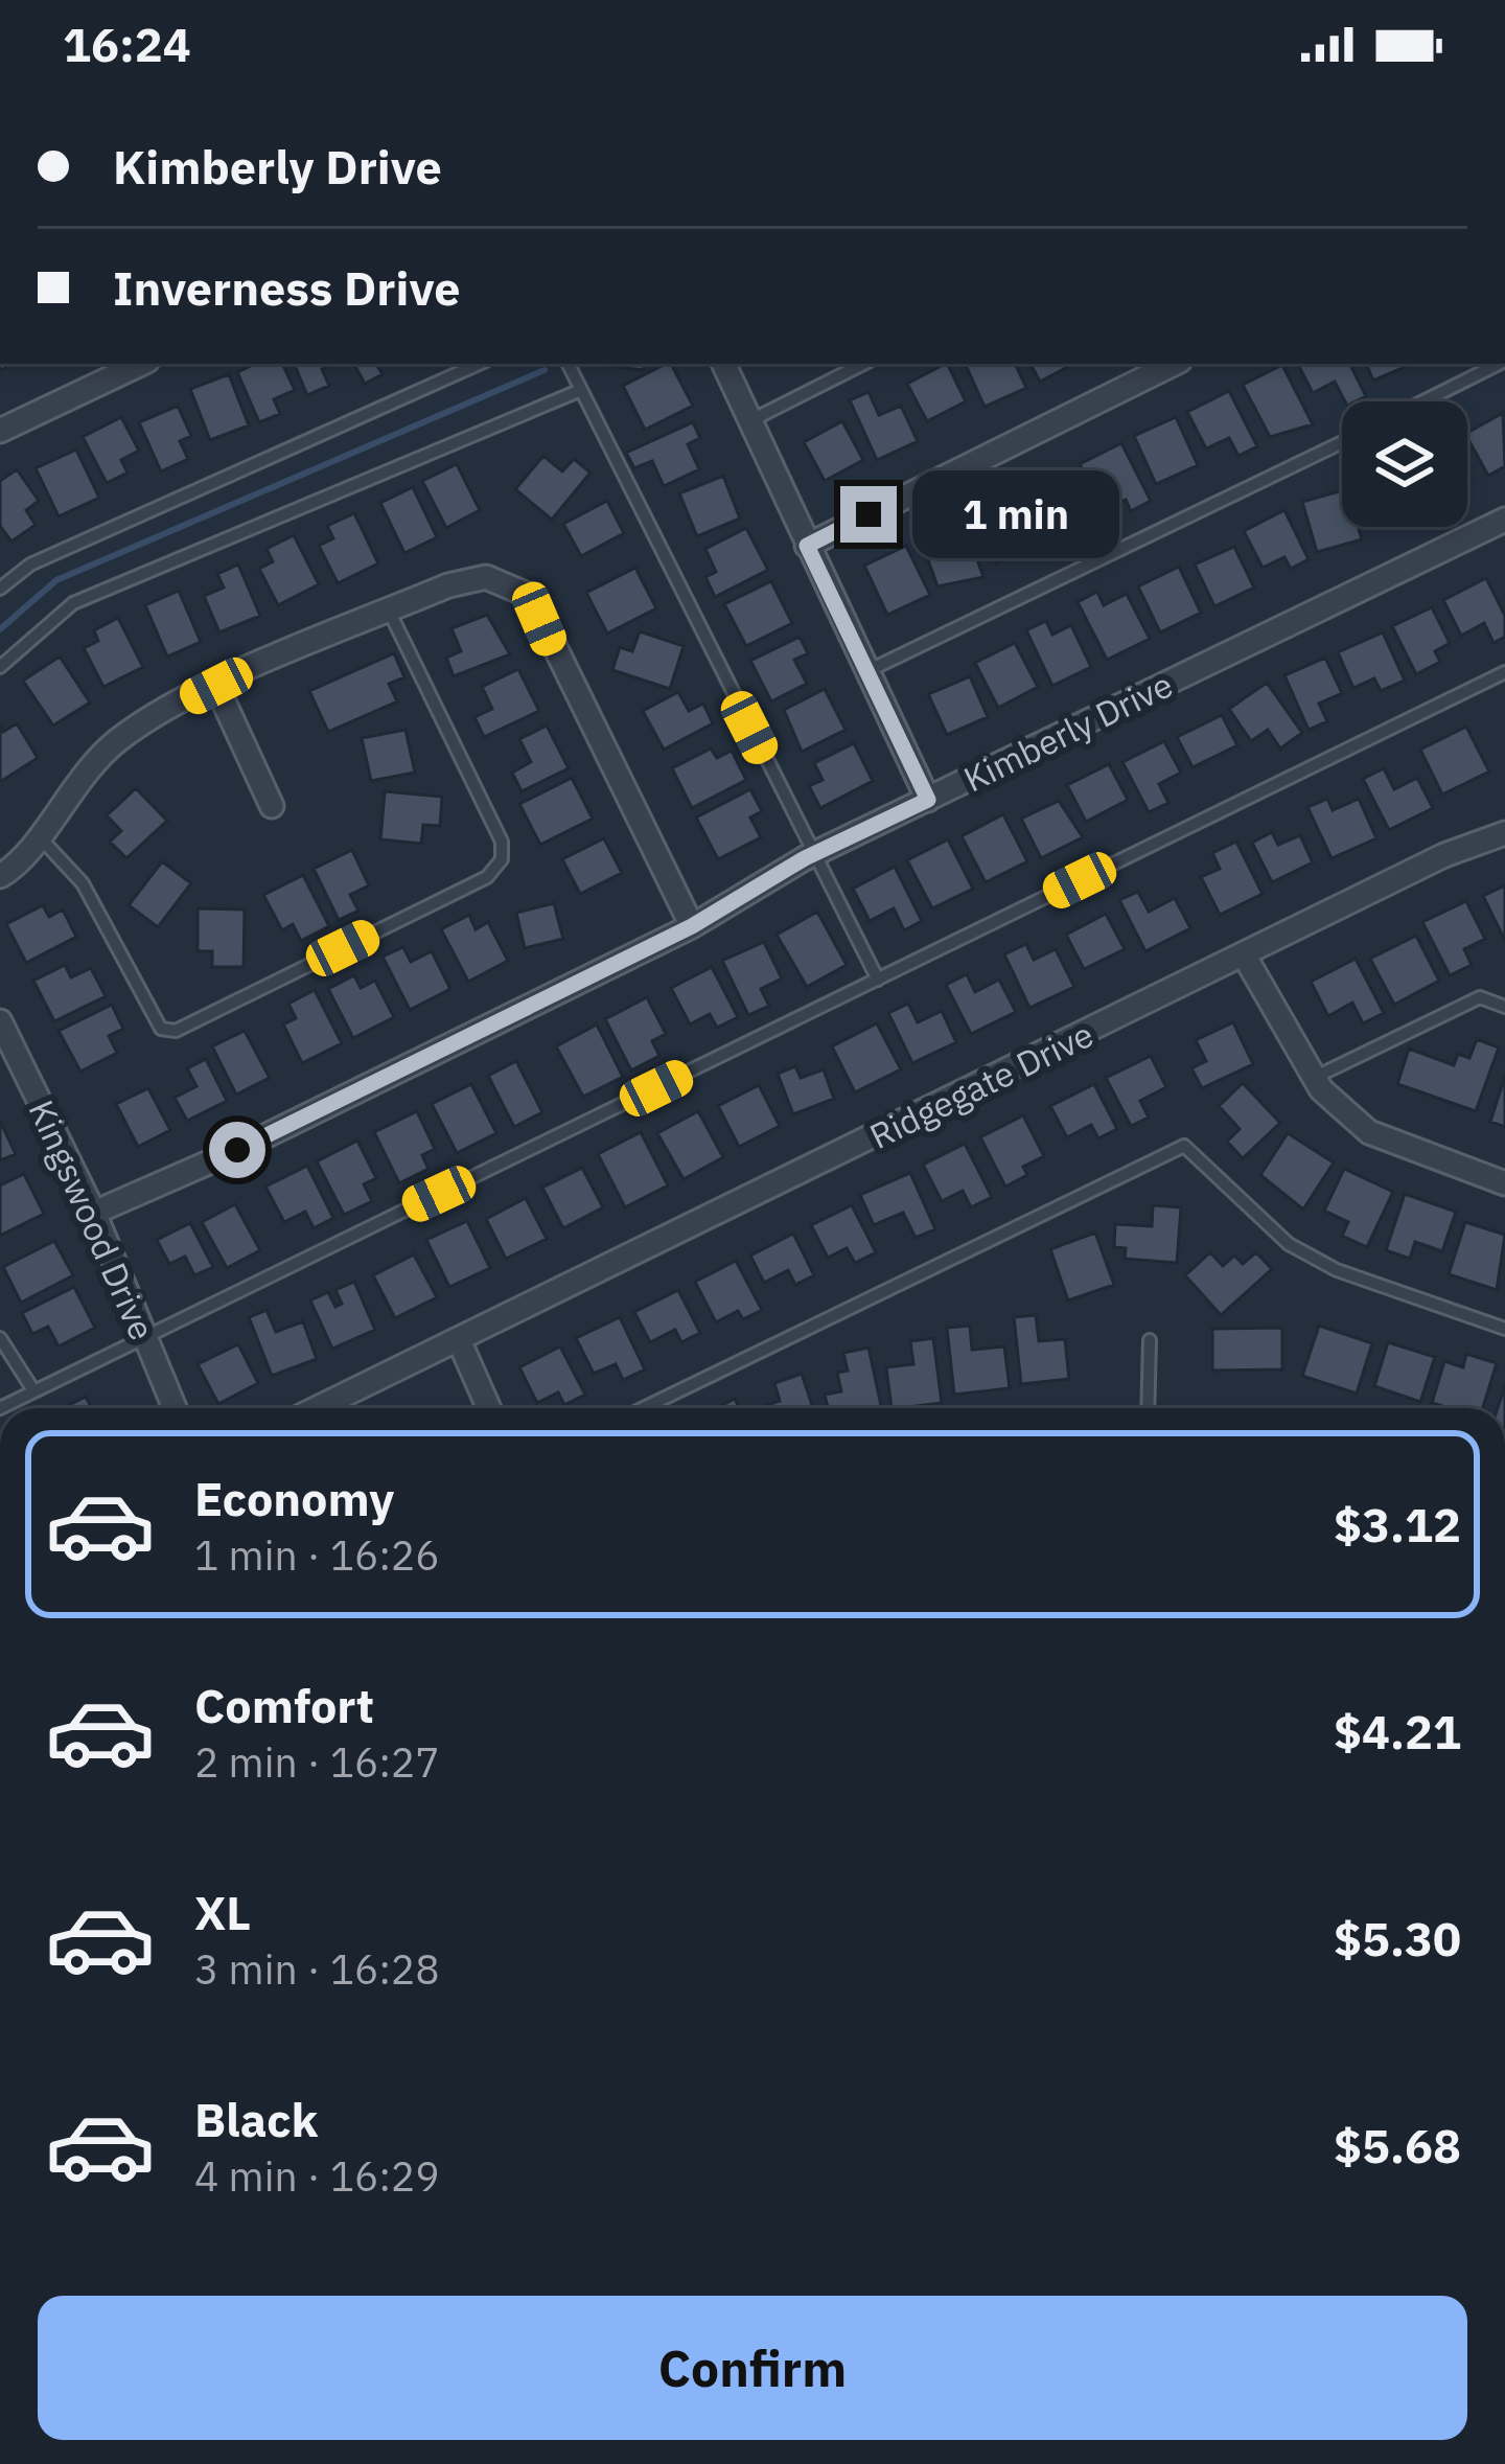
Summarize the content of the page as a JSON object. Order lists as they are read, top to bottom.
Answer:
{
  "streets": {
    "street": ["Kimberly Drive", "Ridgegate Drive", "Kingswood Drive"]
  },
  "crossings": [
    ["Kimberly Drive", "Kingswood Drive"]
  ],
  "page": {
    "status": "16:24",
    "banner": ["Kimberly Drive", "Inverness Drive"],
    "bubble": "1 min",
    "list": [
      {
        "name": "Economy",
        "note": "1 min · 16:26",
        "value": "$3.12"
      },
      {
        "name": "Comfort",
        "note": "2 min · 16:27",
        "value": "$4.21"
      },
      {
        "name": "XL",
        "note": "3 min · 16:28",
        "value": "$5.30"
      },
      {
        "name": "Black",
        "note": "4 min · 16:29",
        "value": "$5.68"
      }
    ],
    "buttons": "Confirm"
  }
}
